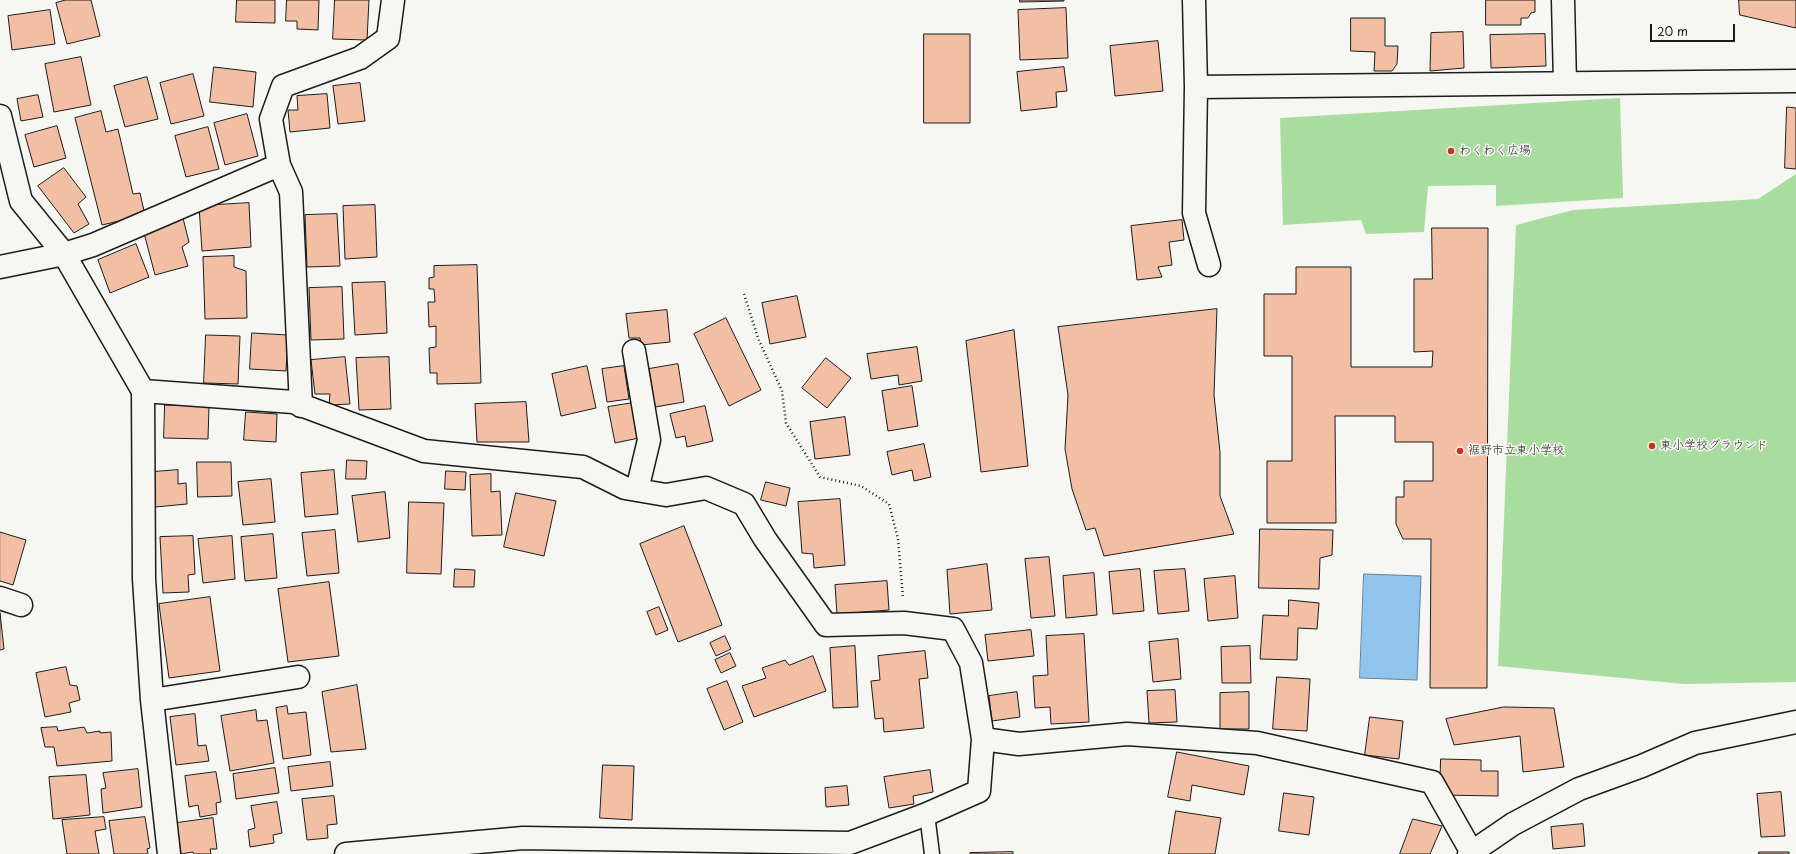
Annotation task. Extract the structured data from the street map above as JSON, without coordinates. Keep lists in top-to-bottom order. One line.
{"places":["わくわく広場","東小学校グラウンド","裾野市立東小学校"],"scale_bar":"20 m"}
